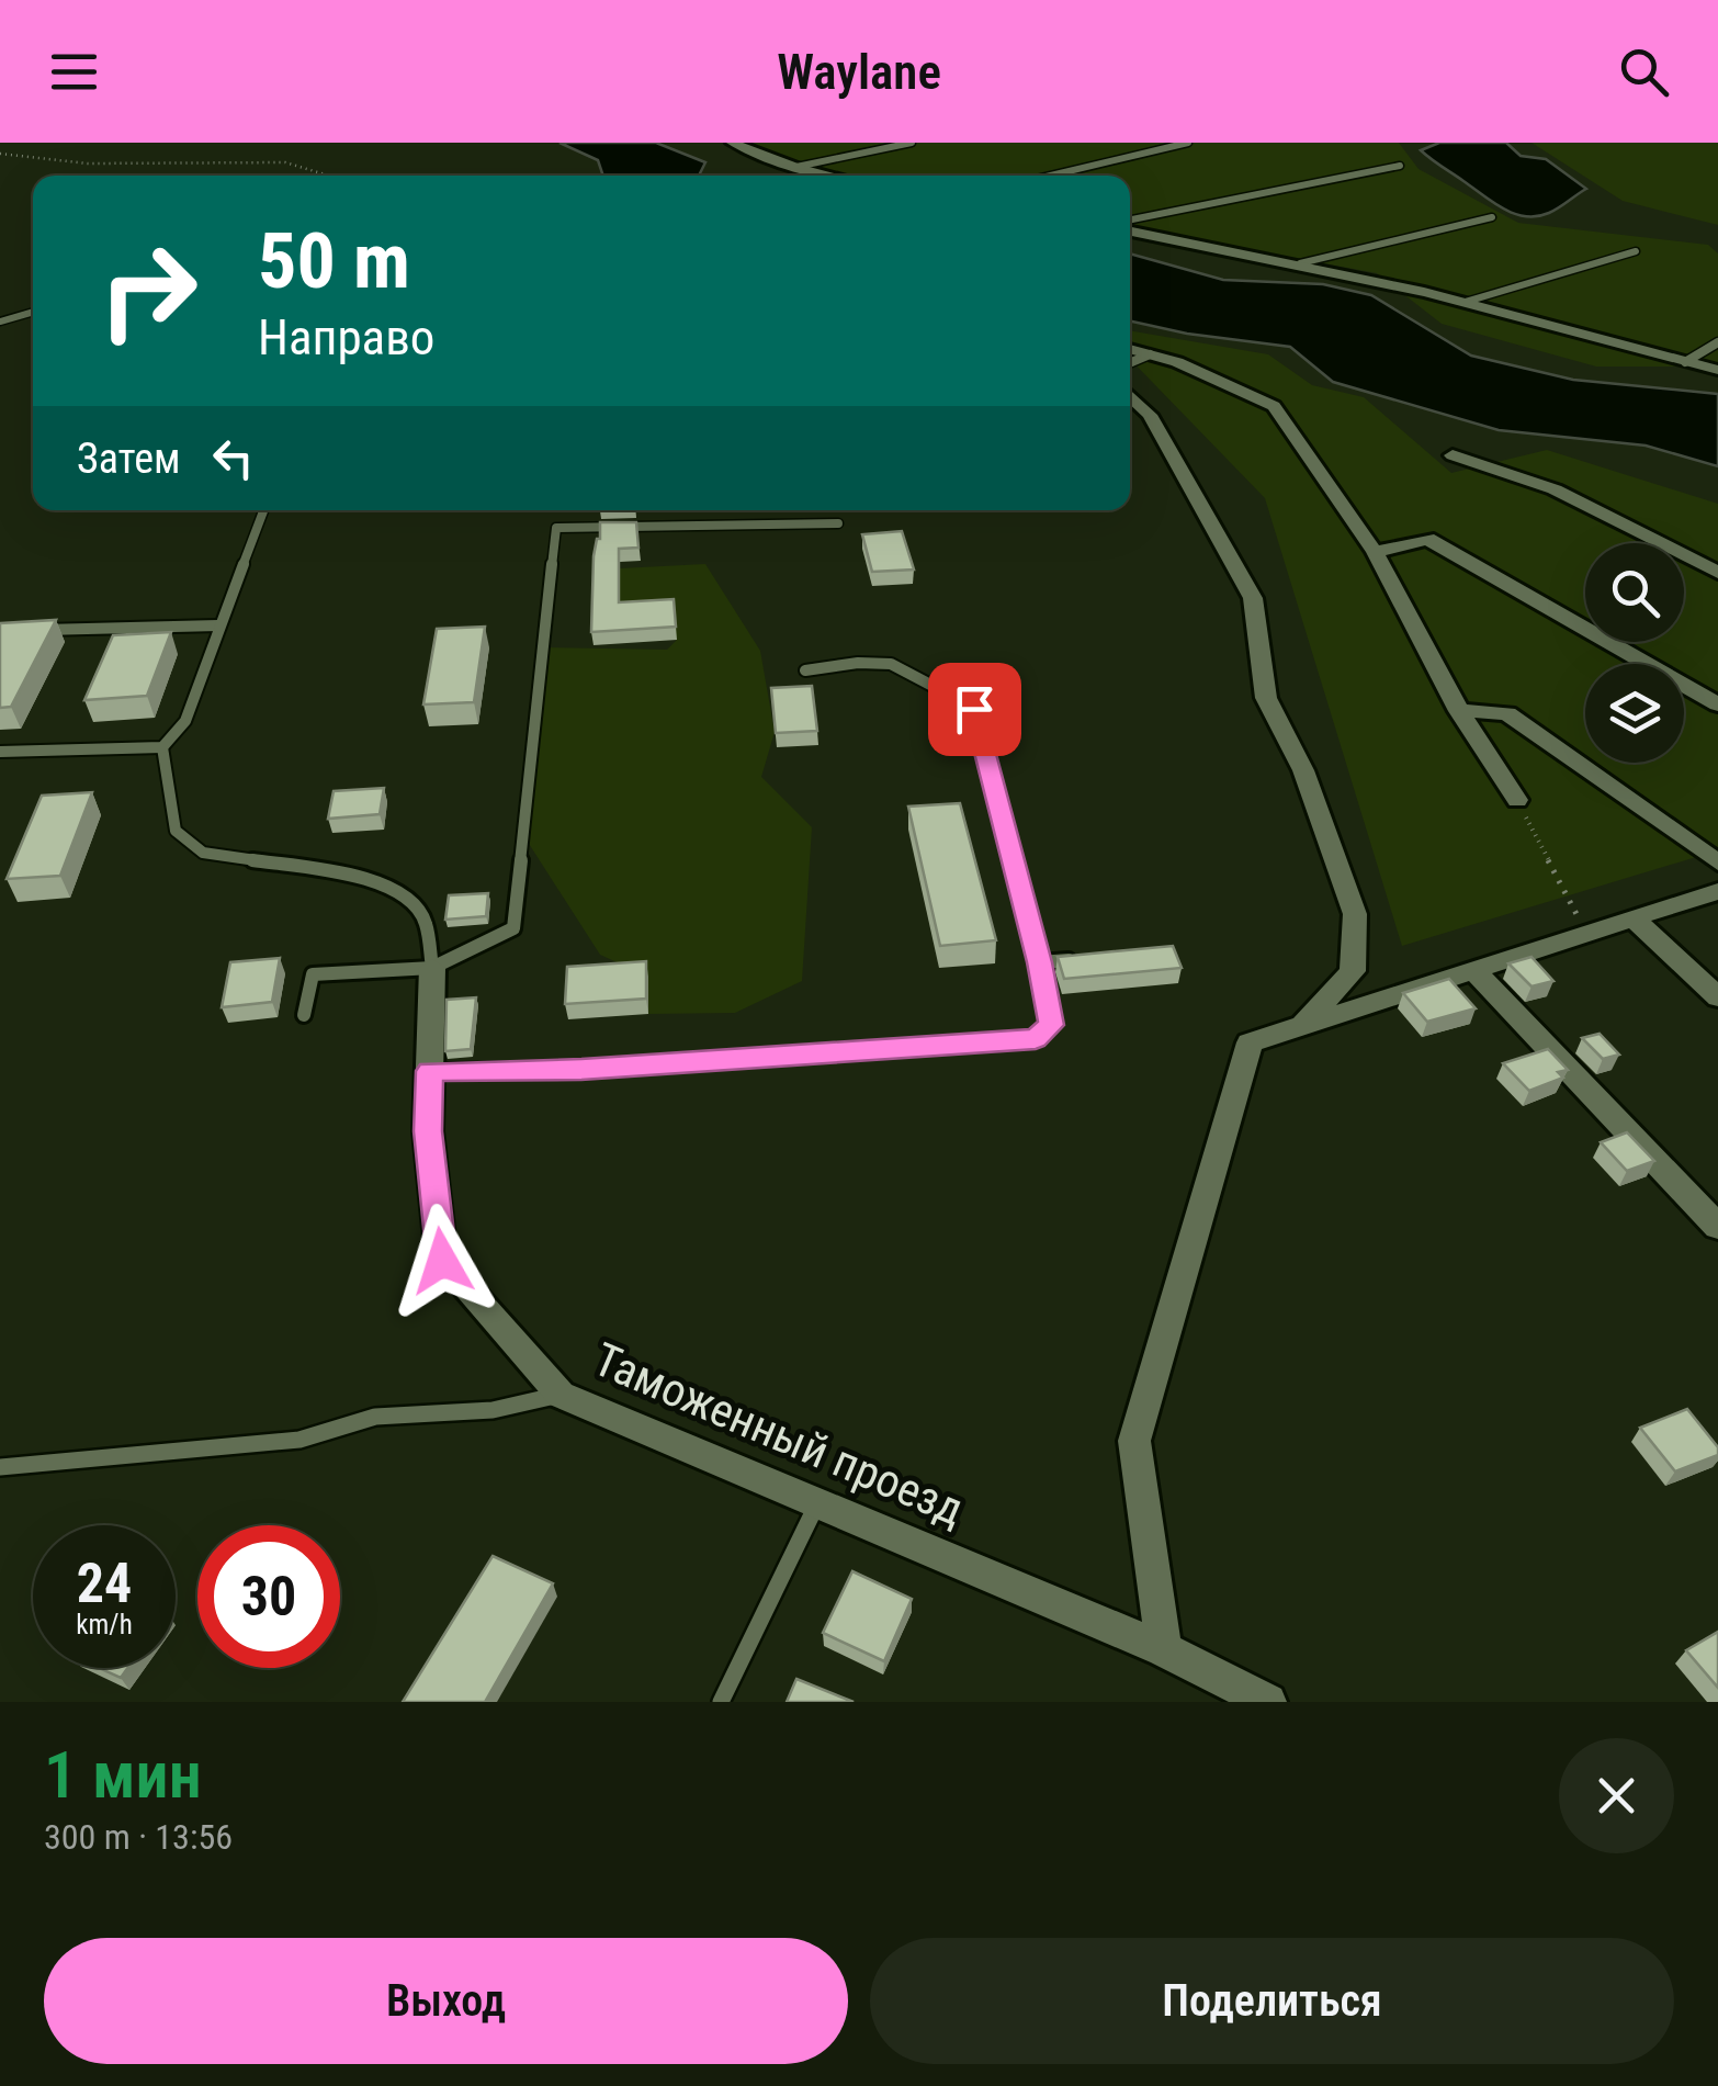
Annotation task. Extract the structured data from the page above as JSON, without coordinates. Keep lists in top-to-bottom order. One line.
{"streets":{"street":["Таможенный проезд"]},"page":{"header":"Waylane","turn":["50 m","Направо"],"then":"Затем","speed":"24 km/h","limit":"30","heading":["1 мин","300 m · 13:56"],"buttons":["Выход","Поделиться"]}}
